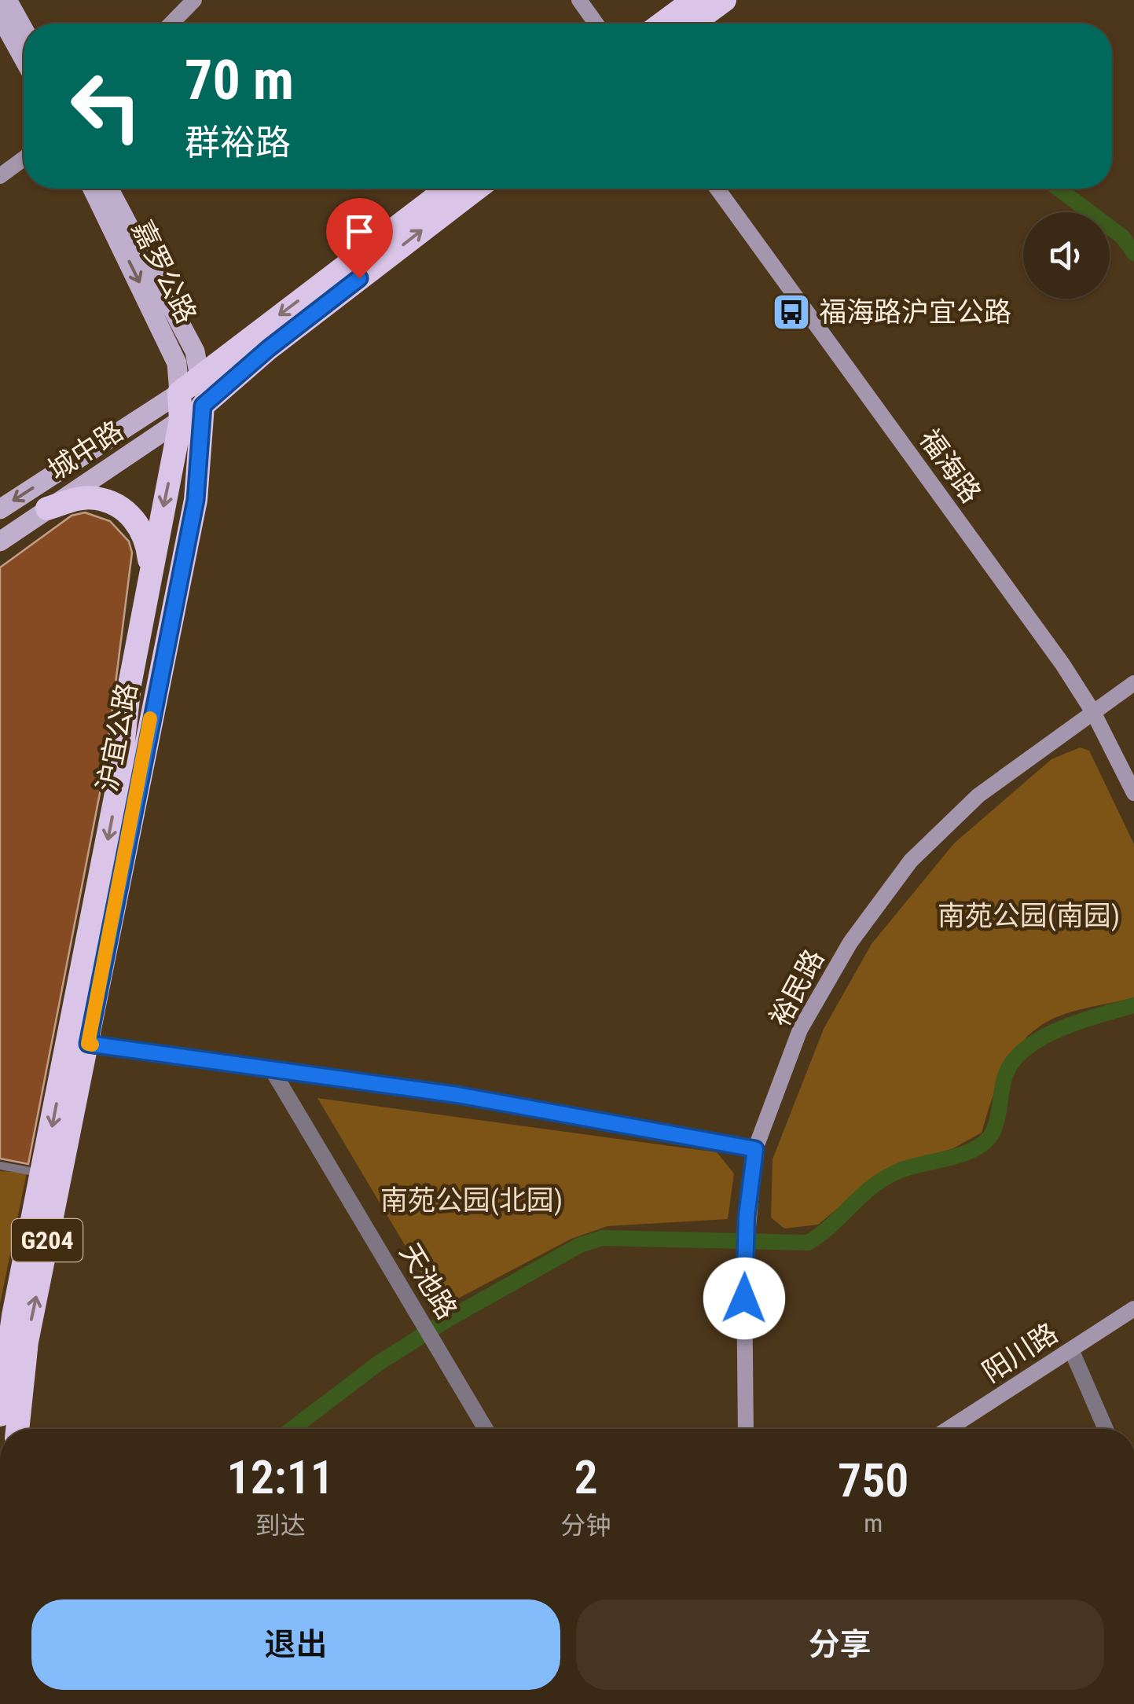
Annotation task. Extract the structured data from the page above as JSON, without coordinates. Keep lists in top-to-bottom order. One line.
{"streets":{"highway":["沪宜公路","G204"],"main road":["嘉罗公路","城中路"],"street":["福海路","裕民路","天池路","阳川路"]},"crossings":[["嘉罗公路","城中路"],["嘉罗公路","沪宜公路"],["城中路","沪宜公路"],["福海路","裕民路"]],"parks":["南苑公园(南园)","南苑公园(北园)"],"places":{"bus stop":["福海路沪宜公路"]},"page":{"turn":["70 m","群裕路"],"eta":["12:11","到达","2","分钟","750","m"],"buttons":["退出","分享"]}}
